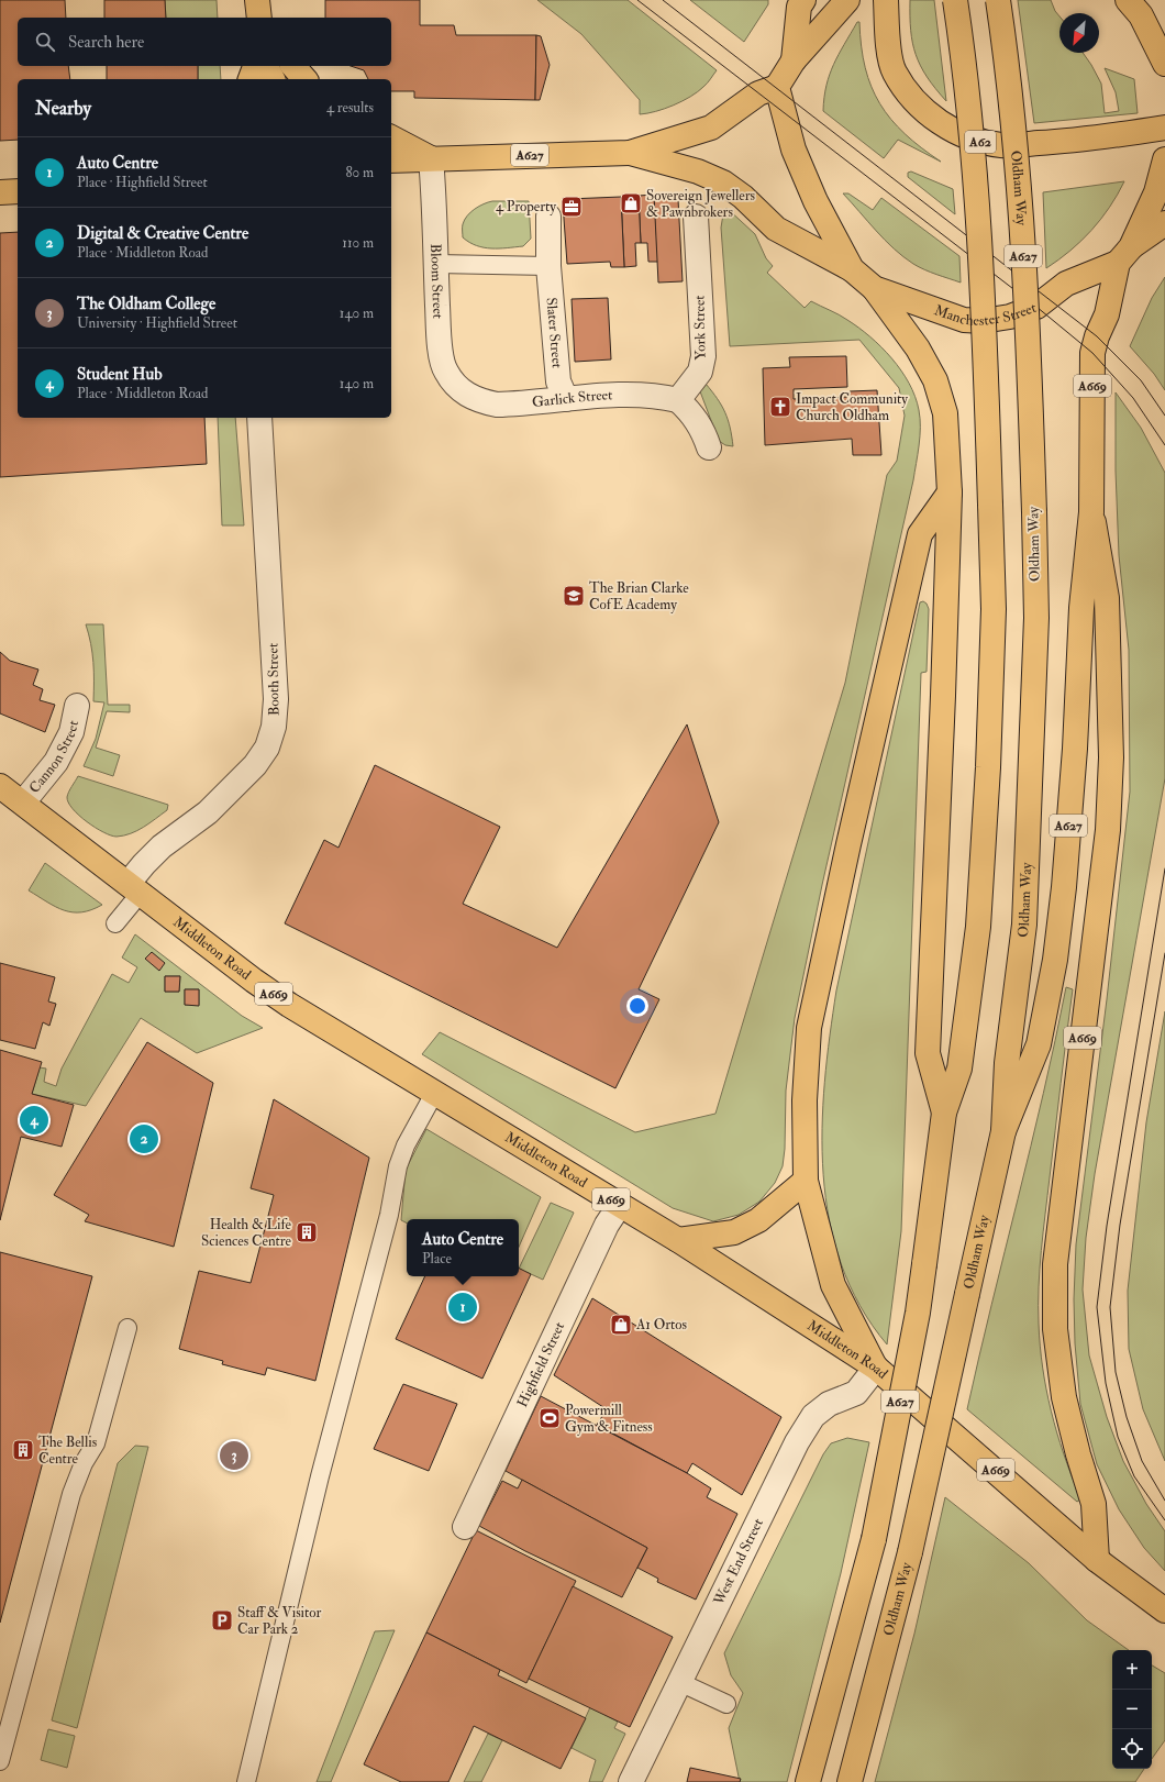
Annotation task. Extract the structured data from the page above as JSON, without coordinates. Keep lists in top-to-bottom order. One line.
{"streets":{"main road":["A62","A627","Oldham Way","Manchester Street","A669","Middleton Road"],"street":["Bloom Street","York Street","Slater Street","Garlick Street","Booth Street","Cannon Street","Highfield Street","West End Street"]},"crossings":[["A627","Oldham Way"],["A627","Bloom Street"],["A627","Manchester Street"],["A627","A669"],["Bloom Street","Manchester Street"],["Bloom Street","Garlick Street"],["Manchester Street","A669"],["York Street","Garlick Street"],["Slater Street","Garlick Street"],["A669","Middleton Road"],["A669","West End Street"],["Booth Street","Middleton Road"],["Cannon Street","Middleton Road"],["Middleton Road","Highfield Street"],["Middleton Road","West End Street"]],"places":{"shop":["Sovereign Jewellers & Pawnbrokers","A1 Ortos"],"office":["4 Property"],"church":["Impact Community Church Oldham"],"school or university":["The Brian Clarke CofE Academy"],"building":["Health & Life Sciences Centre","The Bellis Centre"],"sports":["Powermill Gym & Fitness"],"parking":["Staff & Visitor Car Park 2"]},"north":"bottom left","page":{"search":"Search here","heading":["Nearby","4 results"],"list":[{"mark":"1","name":"Auto Centre","note":"Place · Highfield Street","value":"80 m"},{"mark":"2","name":"Digital & Creative Centre","note":"Place · Middleton Road","value":"110 m"},{"mark":"3","name":"The Oldham College","note":"University · Highfield Street","value":"140 m"},{"mark":"4","name":"Student Hub","note":"Place · Middleton Road","value":"140 m"}],"pins":["4","2","1","3"],"popup":["Auto Centre","Place"],"map_buttons":["+","−"]}}
